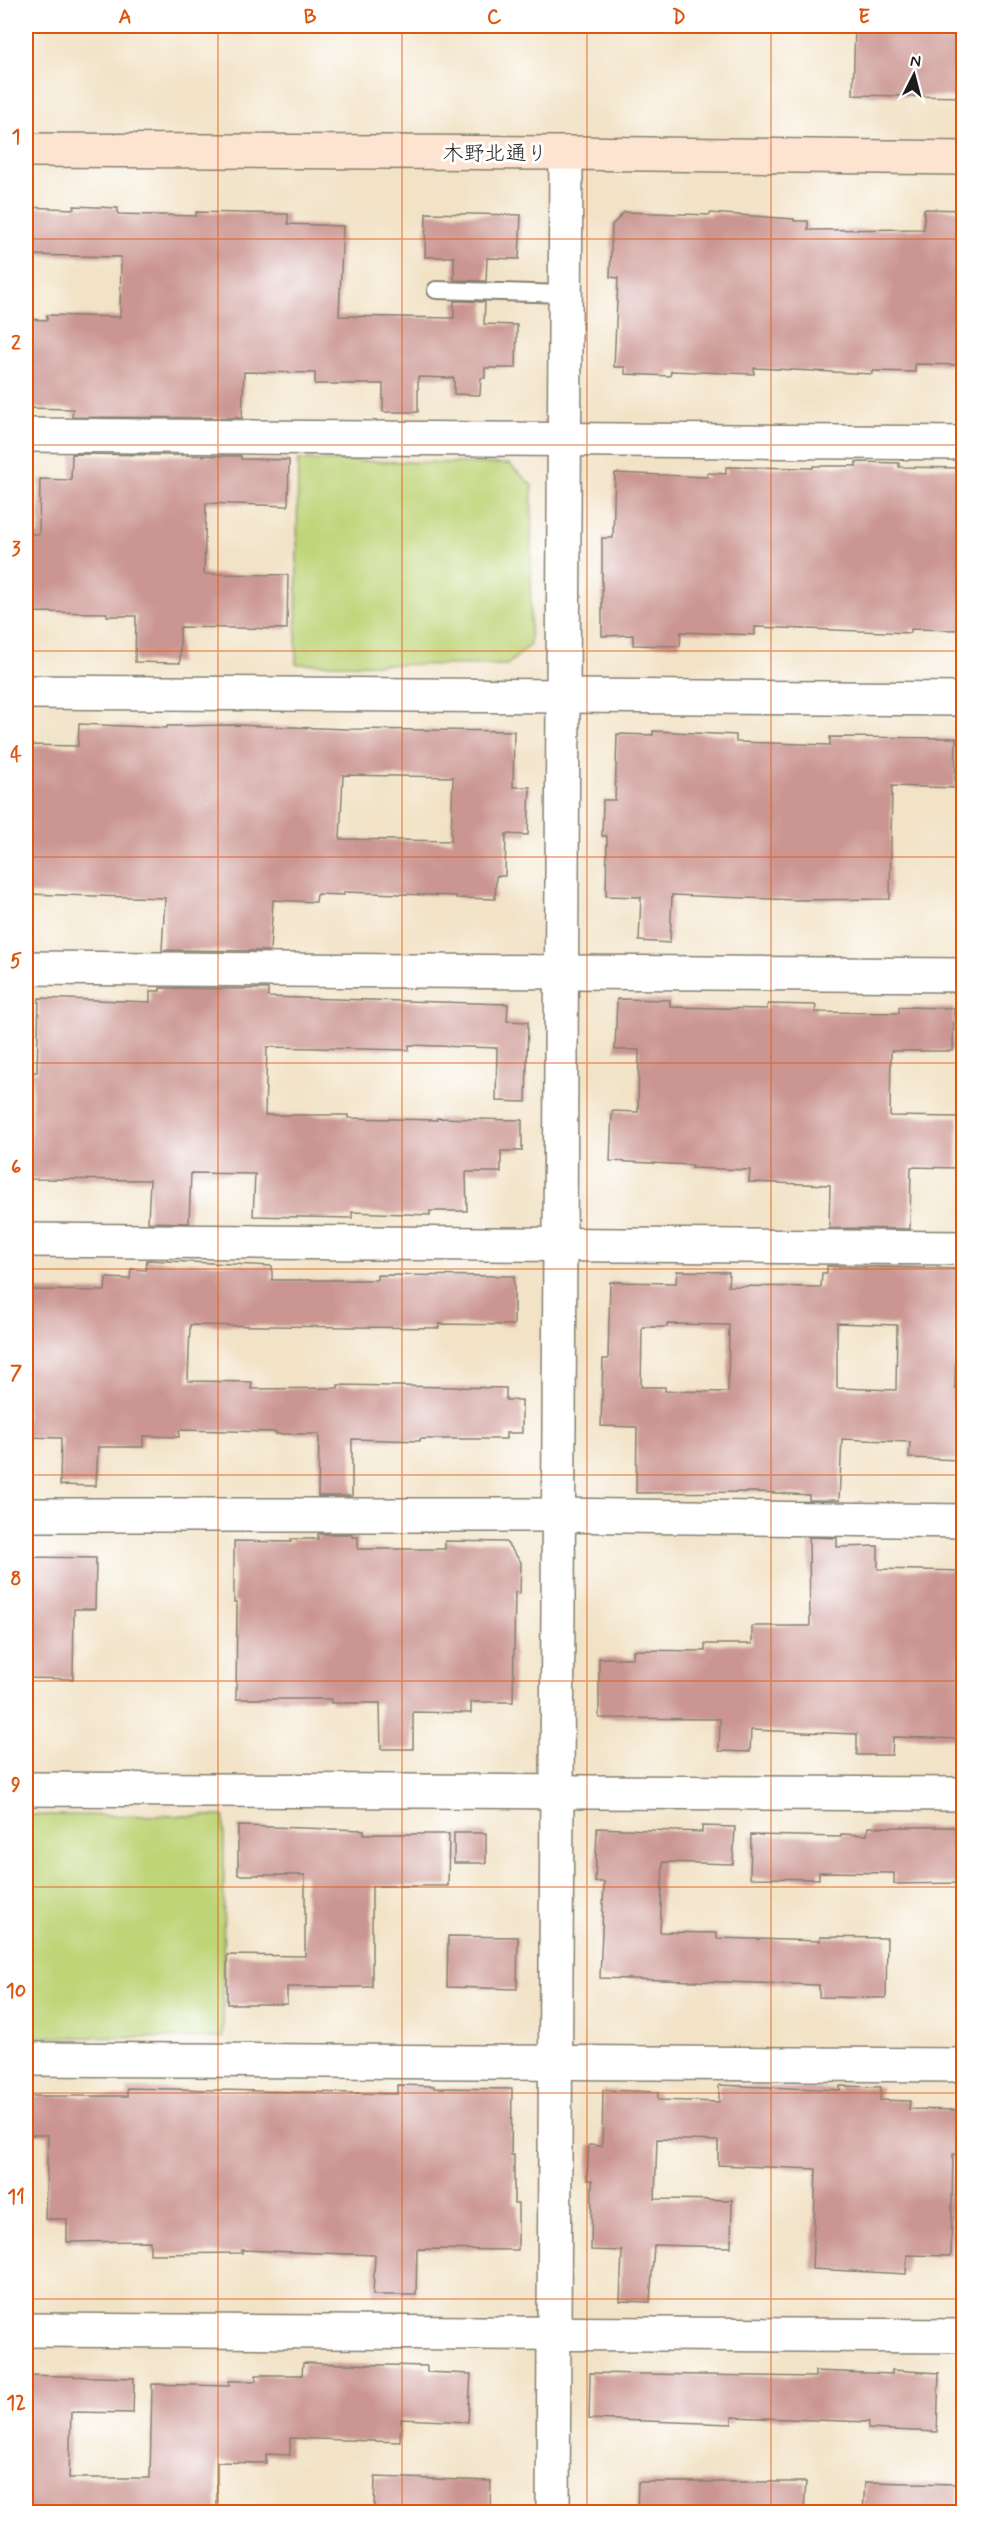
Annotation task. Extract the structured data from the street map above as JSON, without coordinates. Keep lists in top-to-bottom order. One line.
{"streets":{"street":["木野北通り"]},"north":"top","grid":{"columns":["A","B","C","D","E"],"rows":["1","2","3","4","5","6","7","8","9","10","11","12"]}}
